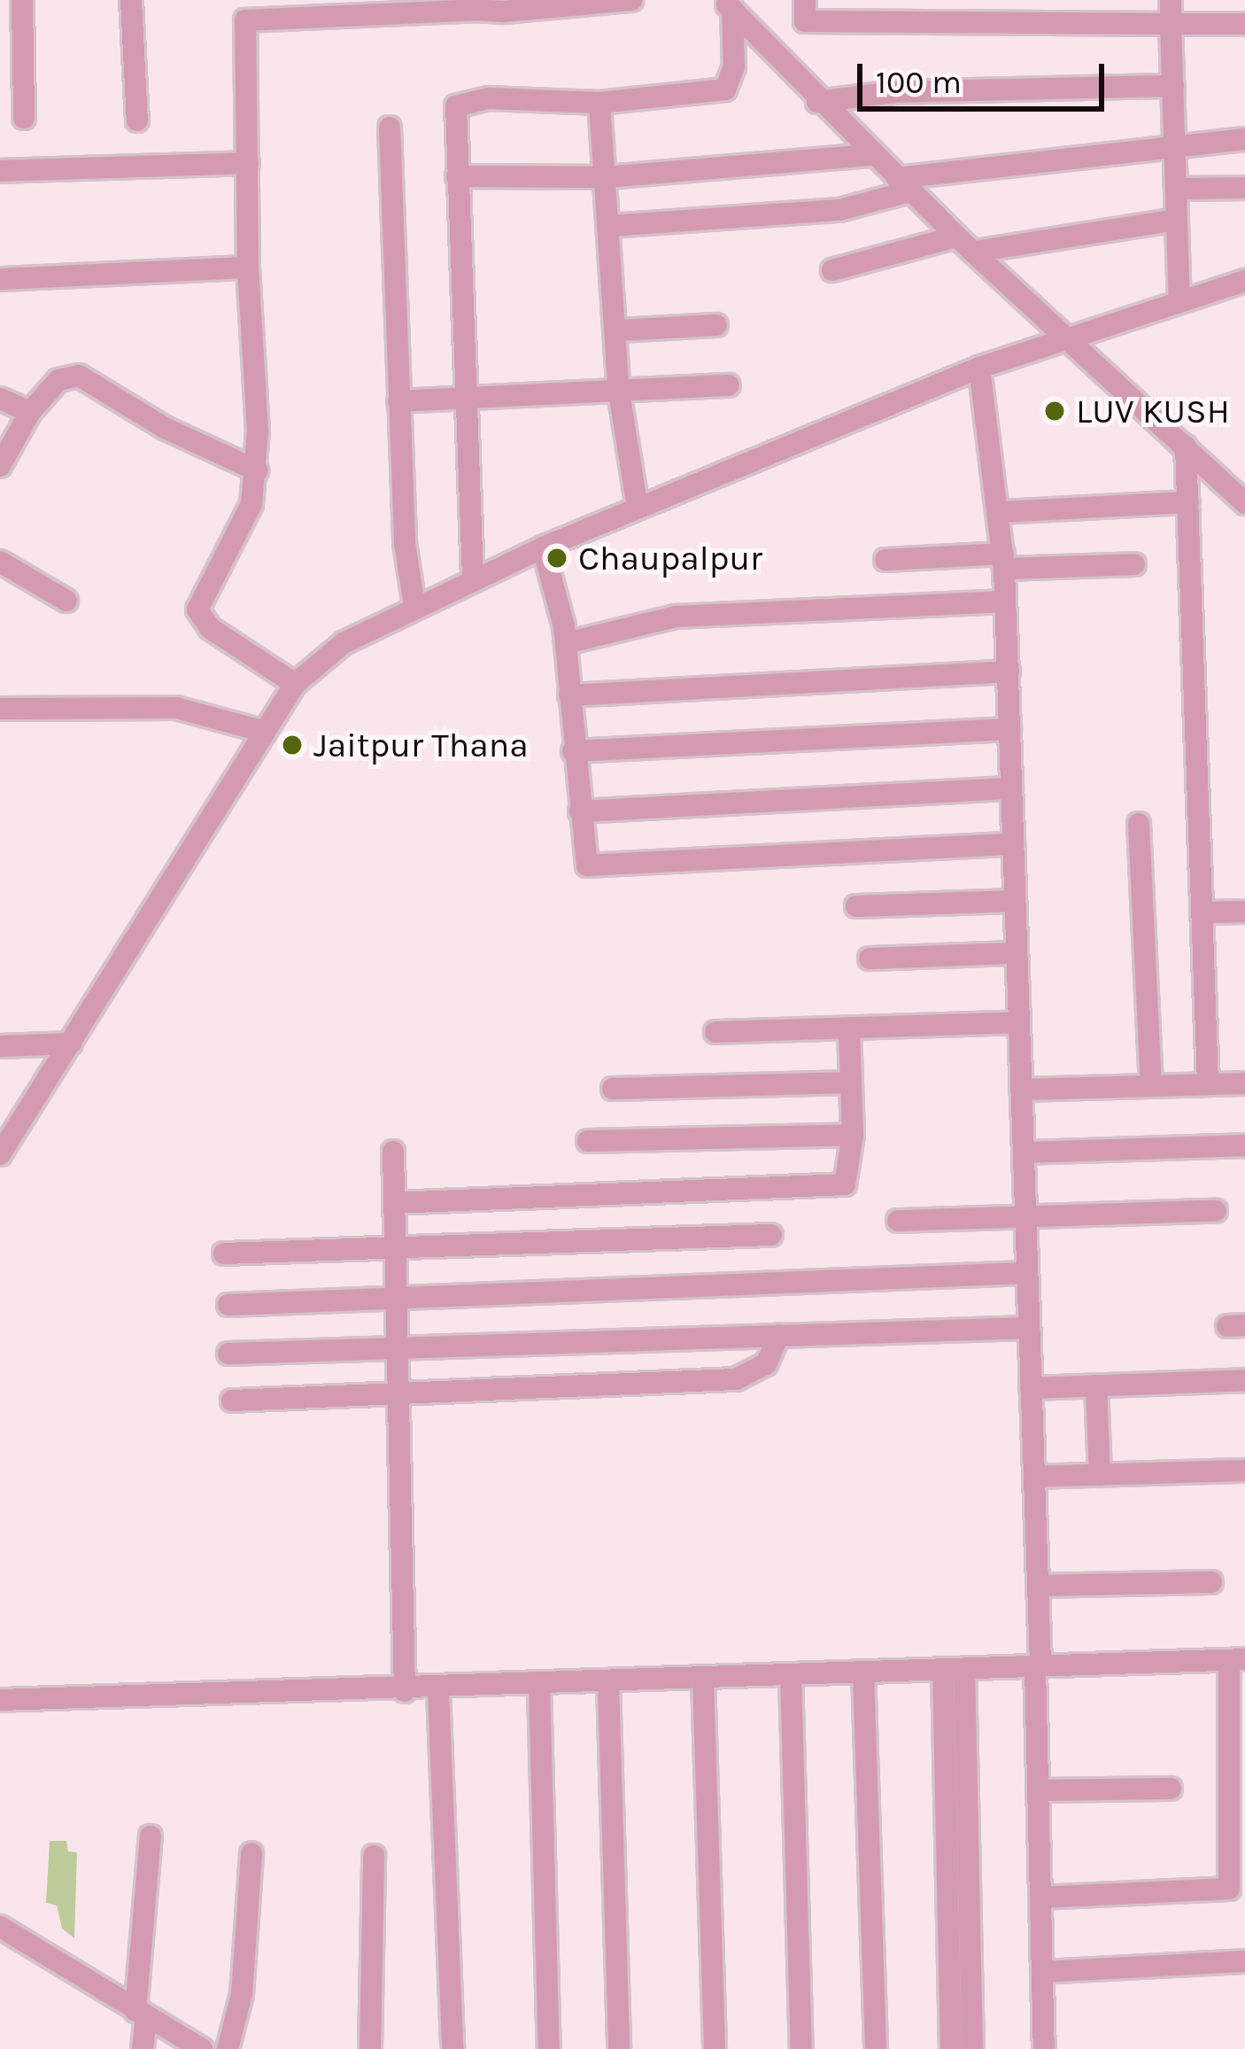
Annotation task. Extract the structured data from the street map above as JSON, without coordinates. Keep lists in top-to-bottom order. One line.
{"places":["LUV KUSH","Chaupalpur","Jaitpur Thana"],"scale_bar":"100 m"}
